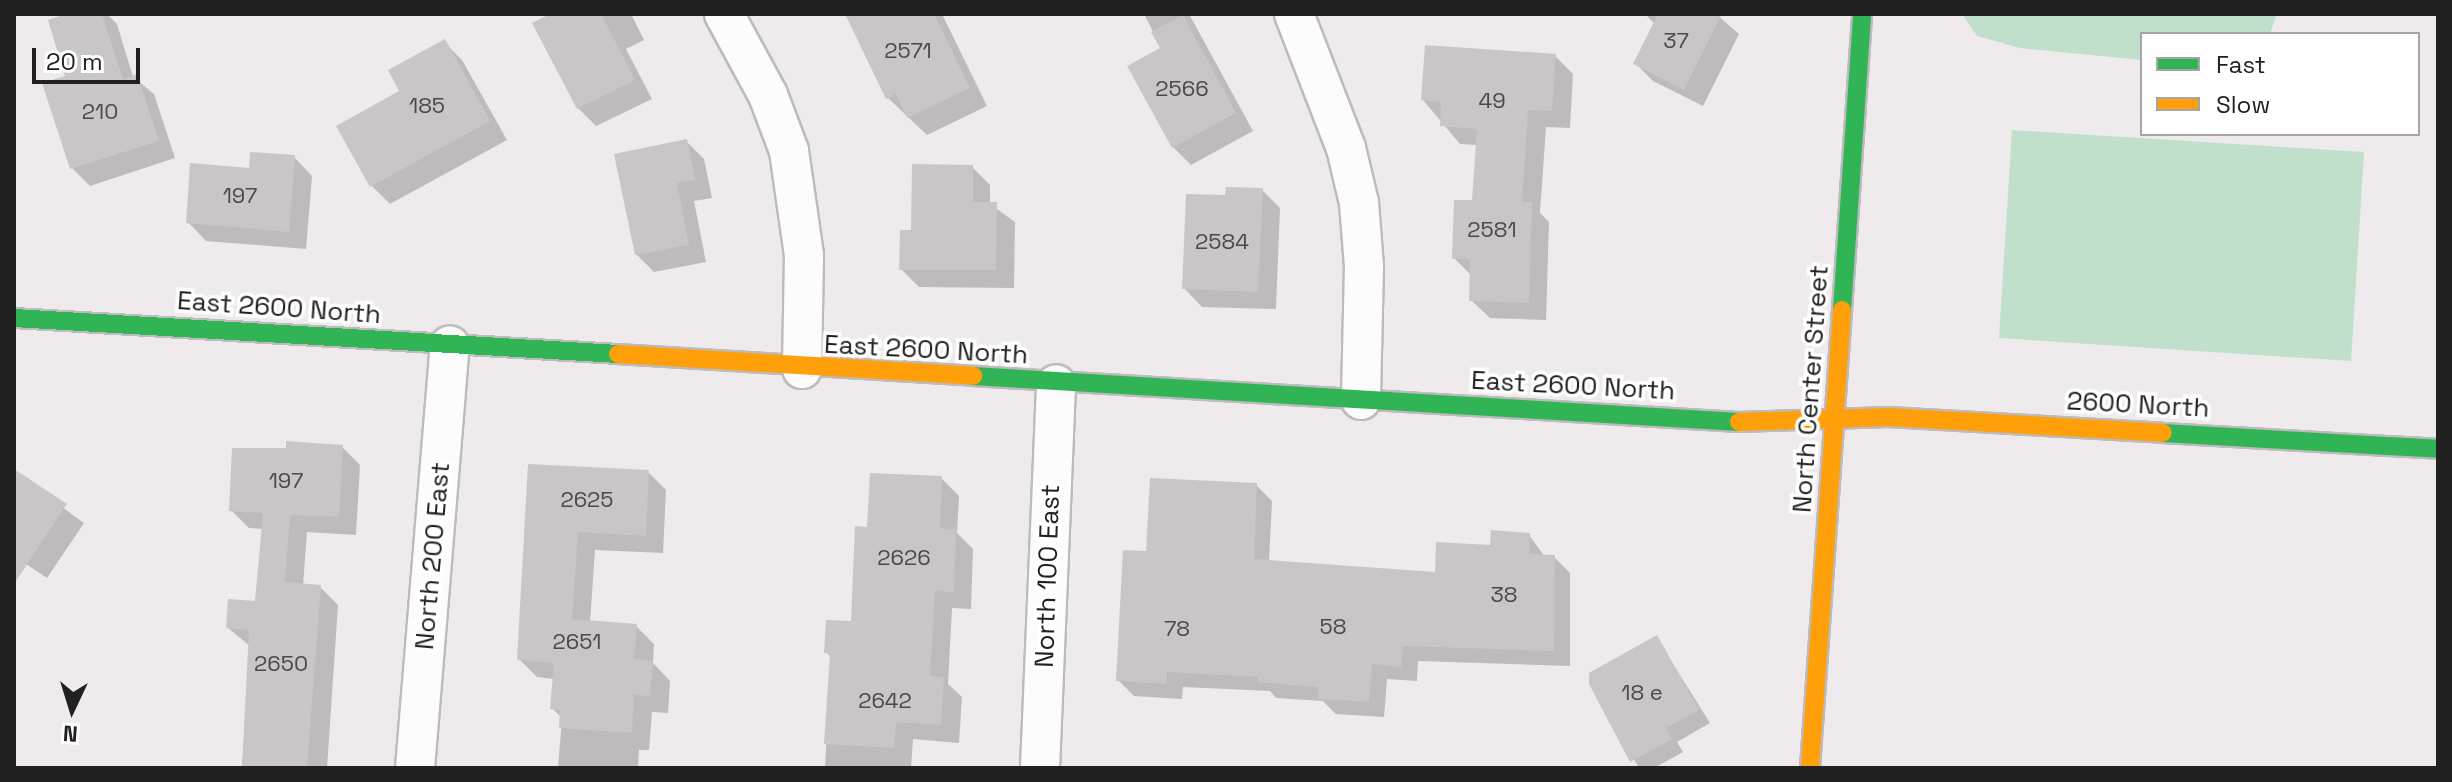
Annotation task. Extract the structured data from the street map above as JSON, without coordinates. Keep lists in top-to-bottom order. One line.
{"streets":{"street":["East 2600 North","North Center Street","2600 North","North 200 East","North 100 East"]},"crossings":[["East 2600 North","North Center Street"],["East 2600 North","2600 North"],["East 2600 North","North 200 East"],["East 2600 North","North 100 East"],["North Center Street","2600 North"]],"house_numbers":["37","2571","2566","49","185","210","197","2581","2584","197","2625","2626","38","58","78","2651","2650","18 e","2642"],"legend":["Fast","Slow"],"scale_bar":"20 m","north":"bottom"}
